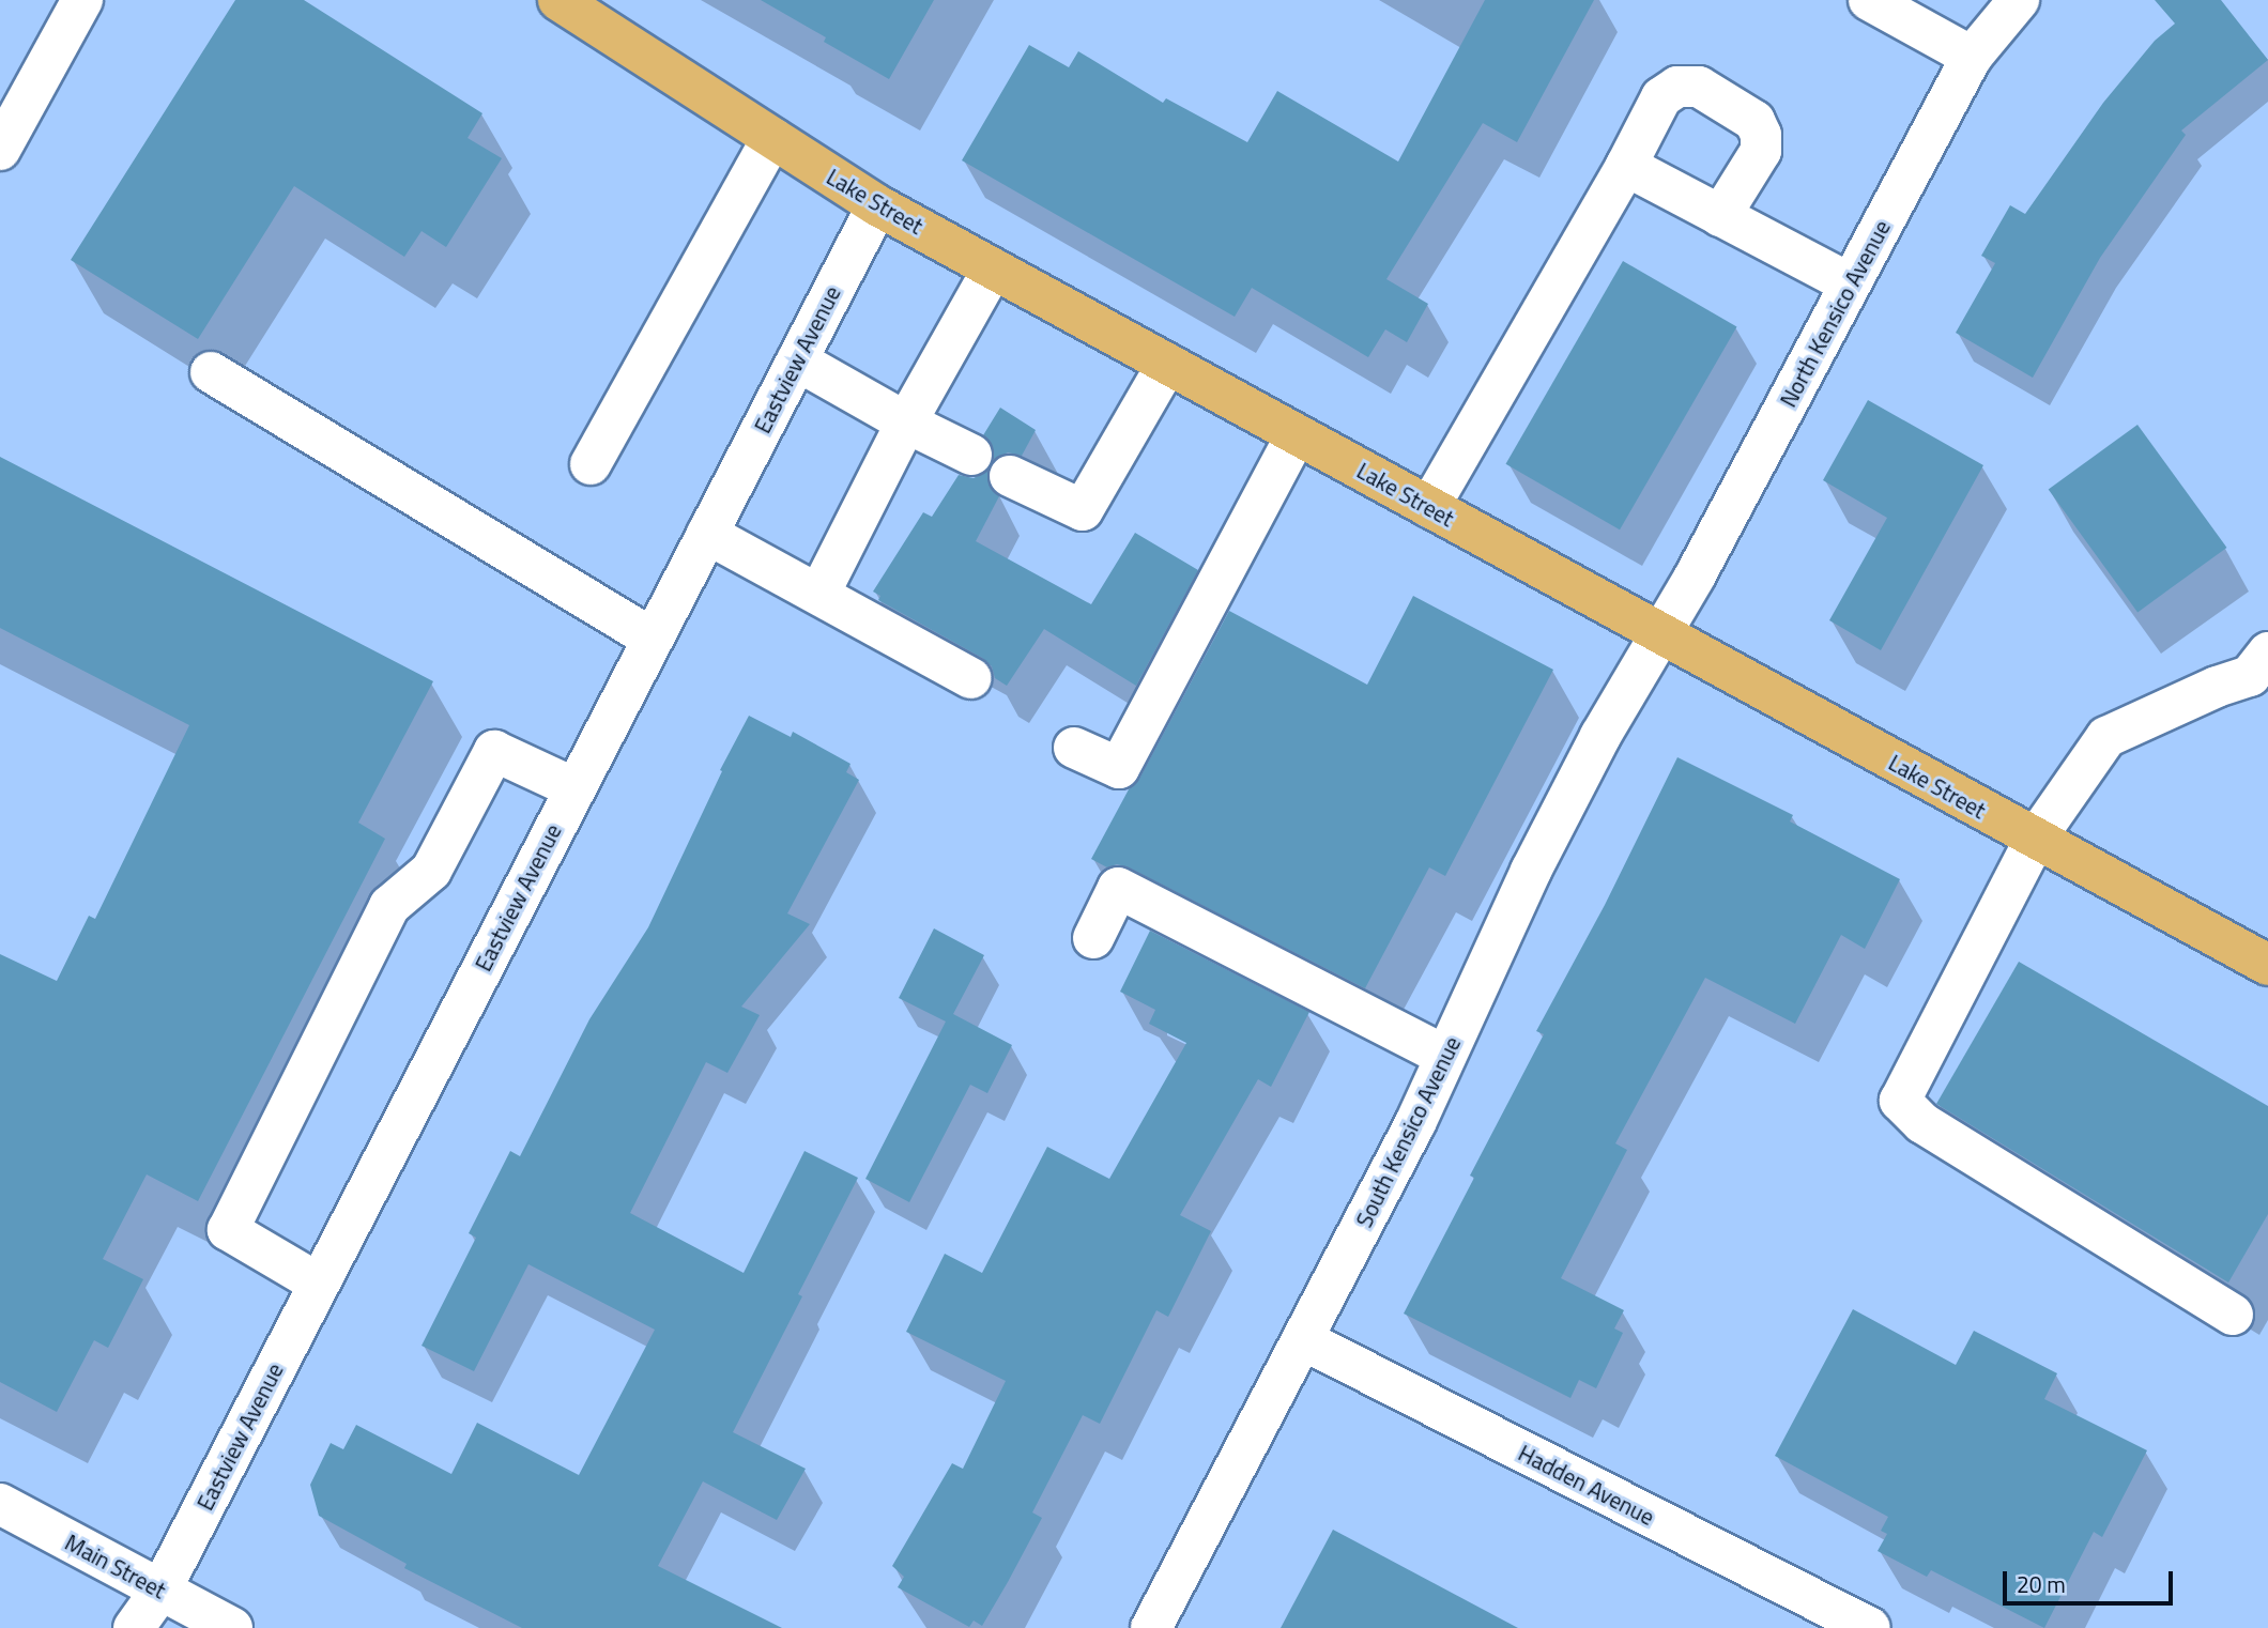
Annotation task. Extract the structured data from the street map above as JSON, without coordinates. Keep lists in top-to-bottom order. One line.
{"streets":{"main road":["Lake Street"],"street":["North Kensico Avenue","Eastview Avenue","South Kensico Avenue","Hadden Avenue","Main Street"]},"crossings":[["Lake Street","North Kensico Avenue"],["Lake Street","Eastview Avenue"],["Lake Street","South Kensico Avenue"],["North Kensico Avenue","South Kensico Avenue"],["Eastview Avenue","Main Street"],["South Kensico Avenue","Hadden Avenue"]],"scale_bar":"20 m"}
